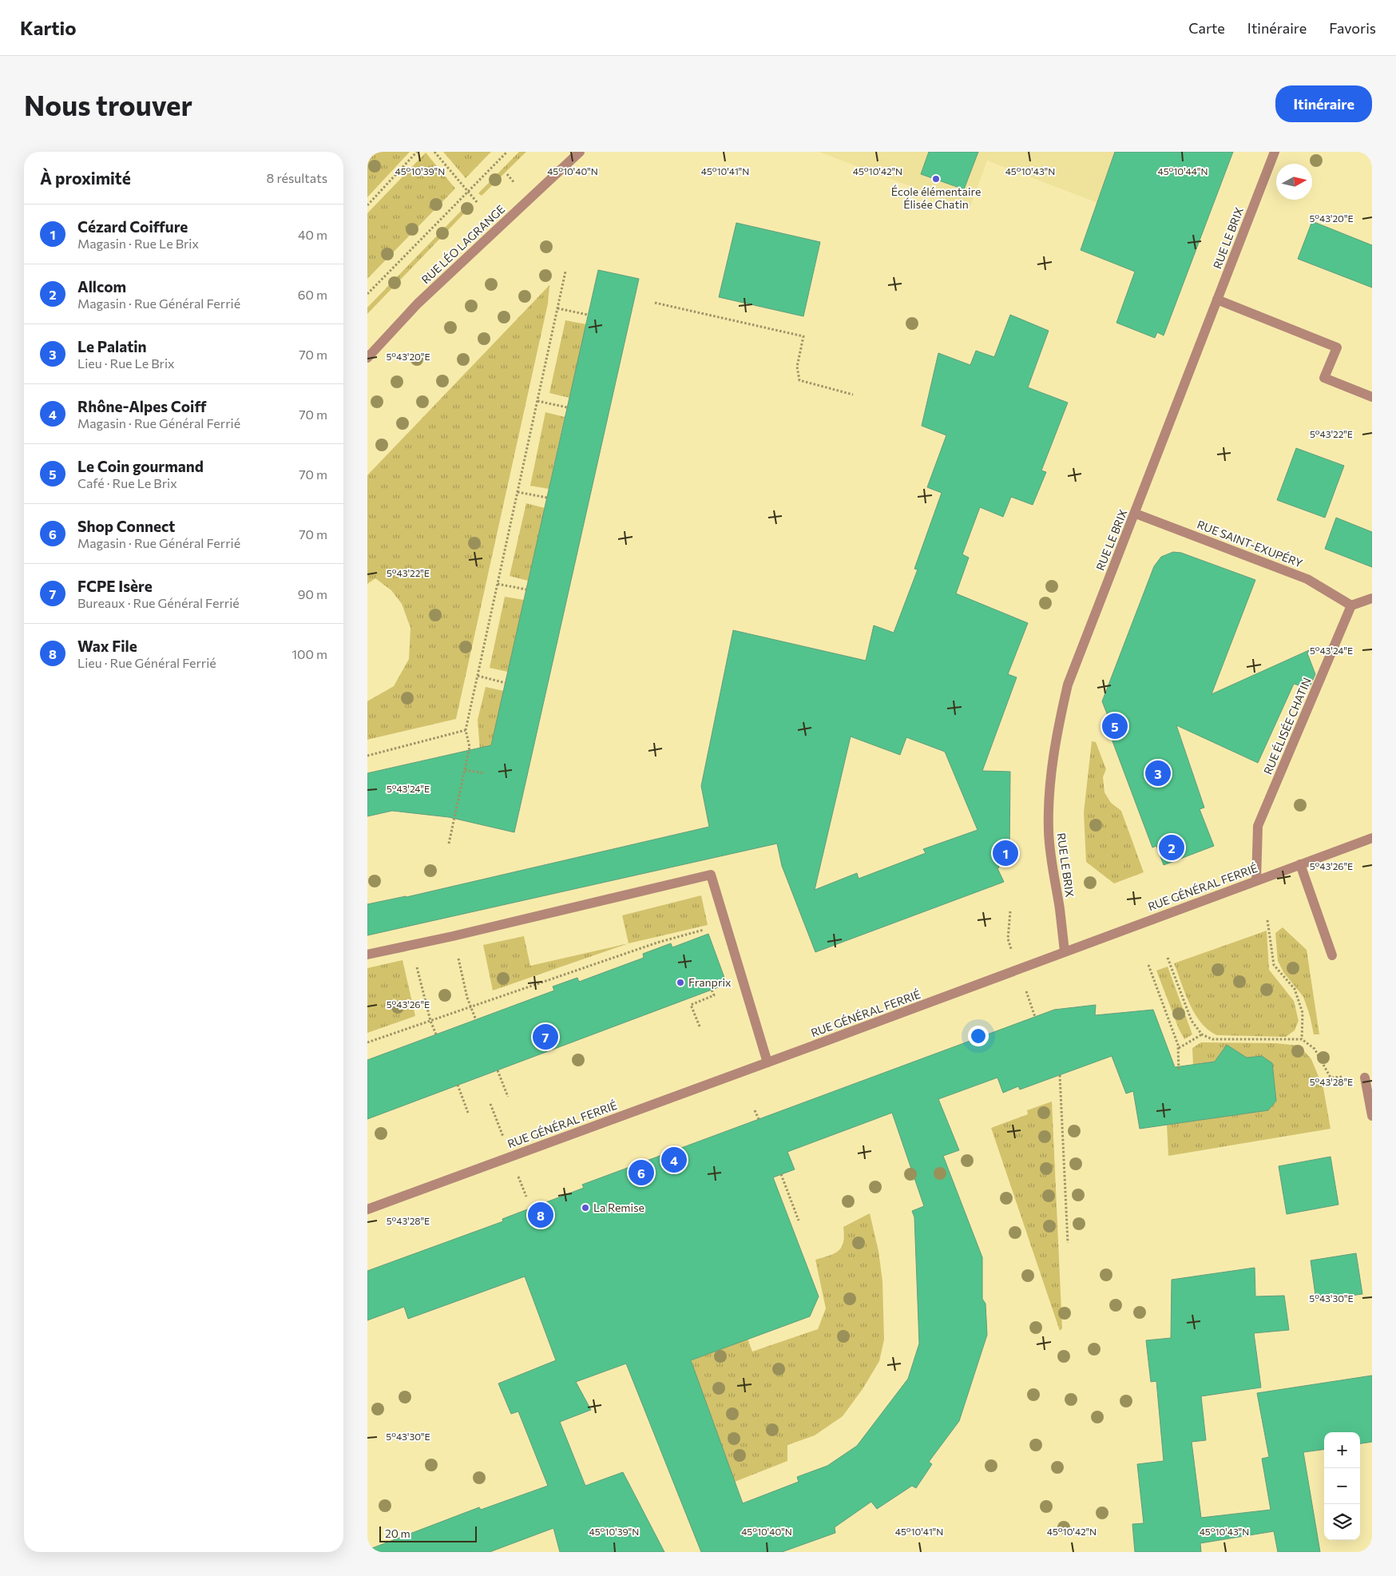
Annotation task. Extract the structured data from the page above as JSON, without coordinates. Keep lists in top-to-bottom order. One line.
{"streets":{"street":["RUE LE BRIX","RUE LÉO LAGRANGE","RUE SAINT-EXUPÉRY","RUE ÉLISÉE CHATIN","RUE GÉNÉRAL FERRIÉ"]},"crossings":[["RUE LE BRIX","RUE SAINT-EXUPÉRY"],["RUE LE BRIX","RUE GÉNÉRAL FERRIÉ"],["RUE SAINT-EXUPÉRY","RUE ÉLISÉE CHATIN"],["RUE ÉLISÉE CHATIN","RUE GÉNÉRAL FERRIÉ"]],"places":["École élémentaire Élisée Chatin","Franprix","La Remise"],"scale_bar":"20 m","north":"right","page":{"header":"Kartio","nav":["Carte","Itinéraire","Favoris"],"buttons":"Itinéraire","title":"Nous trouver","heading":["À proximité","8 résultats"],"list":[{"mark":"1","name":"Cézard Coiffure","note":"Magasin · Rue Le Brix","value":"40 m"},{"mark":"2","name":"Allcom","note":"Magasin · Rue Général Ferrié","value":"60 m"},{"mark":"3","name":"Le Palatin","note":"Lieu · Rue Le Brix","value":"70 m"},{"mark":"4","name":"Rhône-Alpes Coiff","note":"Magasin · Rue Général Ferrié","value":"70 m"},{"mark":"5","name":"Le Coin gourmand","note":"Café · Rue Le Brix","value":"70 m"},{"mark":"6","name":"Shop Connect","note":"Magasin · Rue Général Ferrié","value":"70 m"},{"mark":"7","name":"FCPE Isère","note":"Bureaux · Rue Général Ferrié","value":"90 m"},{"mark":"8","name":"Wax File","note":"Lieu · Rue Général Ferrié","value":"100 m"}],"pins":["5","3","2","1","7","4","6","8"],"map_buttons":["+","−"],"scale":"20 m"},"coordinates":["45°10'39\"N","45°10'40\"N","45°10'41\"N","45°10'42\"N","45°10'43\"N","45°10'44\"N","5°43'20\"E","5°43'22\"E","5°43'24\"E","5°43'26\"E","5°43'28\"E","5°43'30\"E"]}
